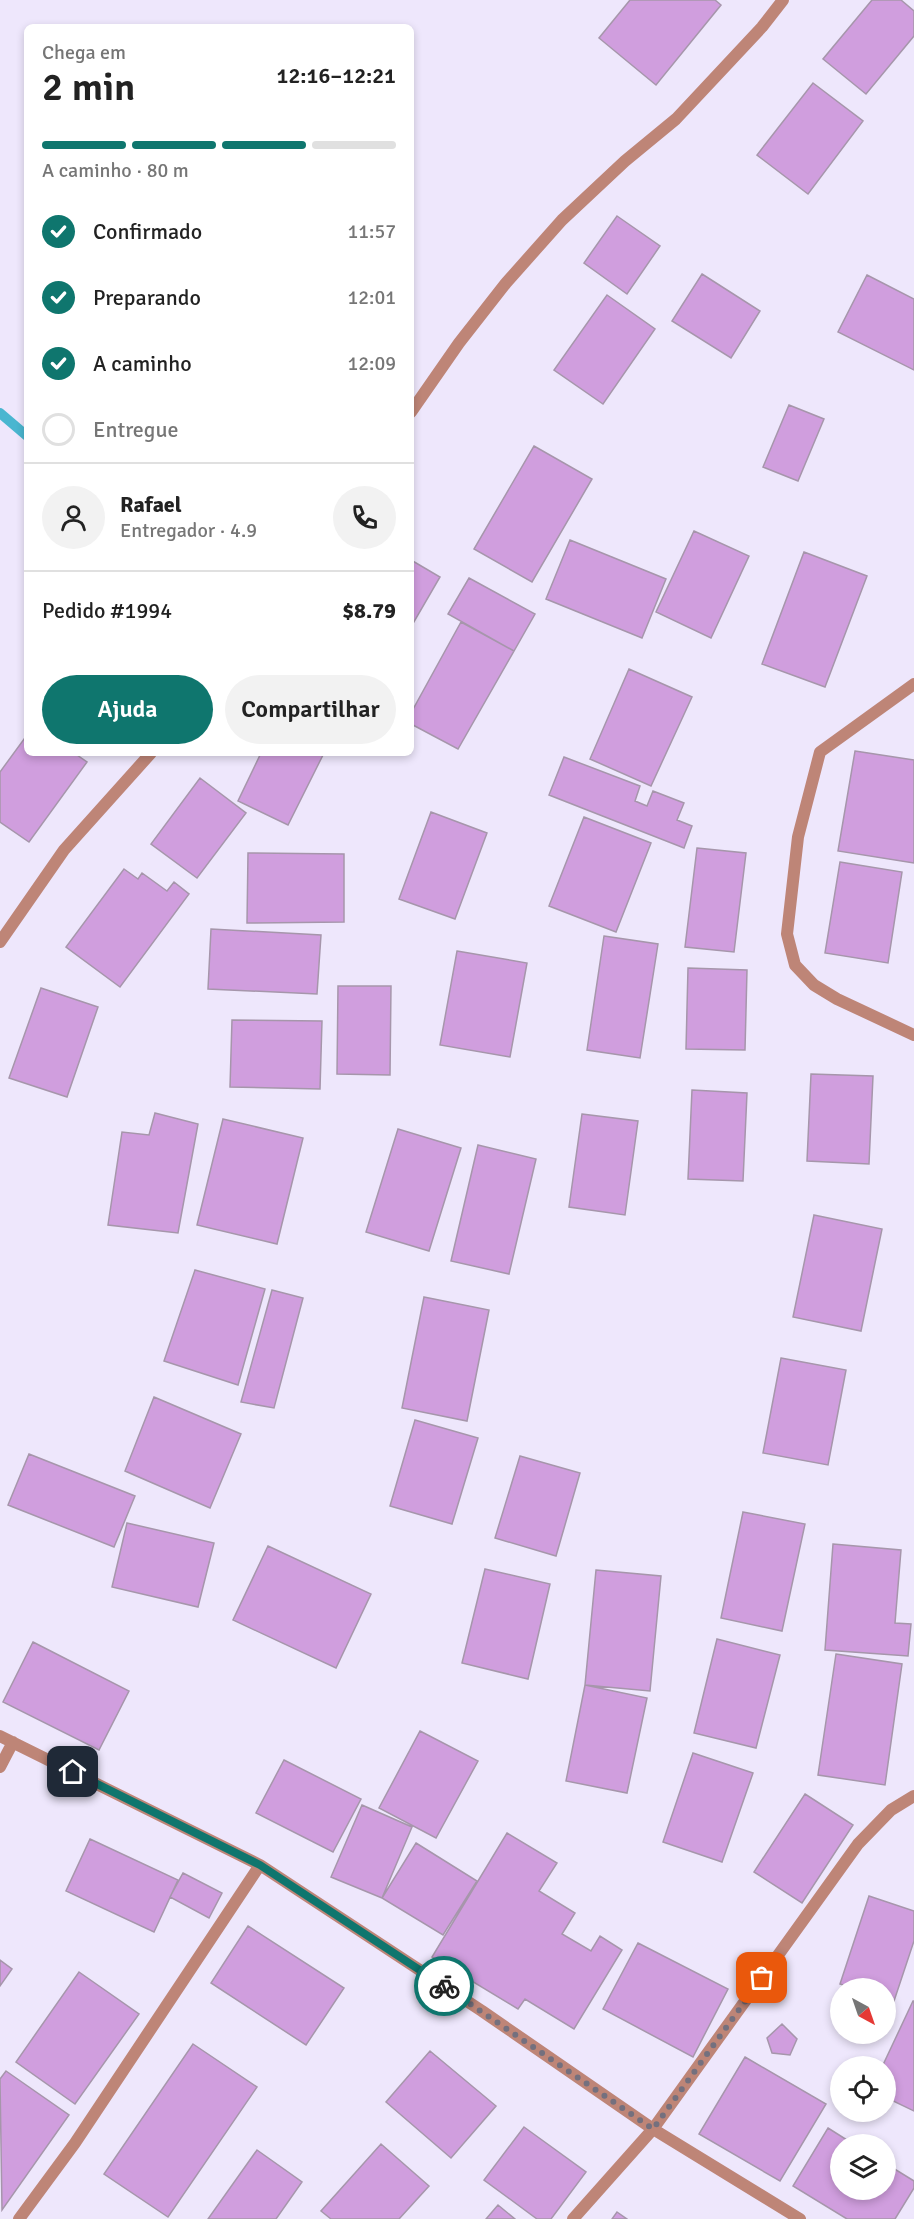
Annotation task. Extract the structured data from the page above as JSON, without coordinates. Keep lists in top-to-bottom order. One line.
{"north":"bottom right","page":{"heading":["2 min","Chega em","12:16–12:21"],"panel":["Rafael","Entregador · 4.9","Pedido #1994","$8.79"],"bar":"A caminho · 80 m","list":[["Confirmado","11:57"],["Preparando","12:01"],["A caminho","12:09"],"Entregue"],"buttons":["Ajuda","Compartilhar"]}}
